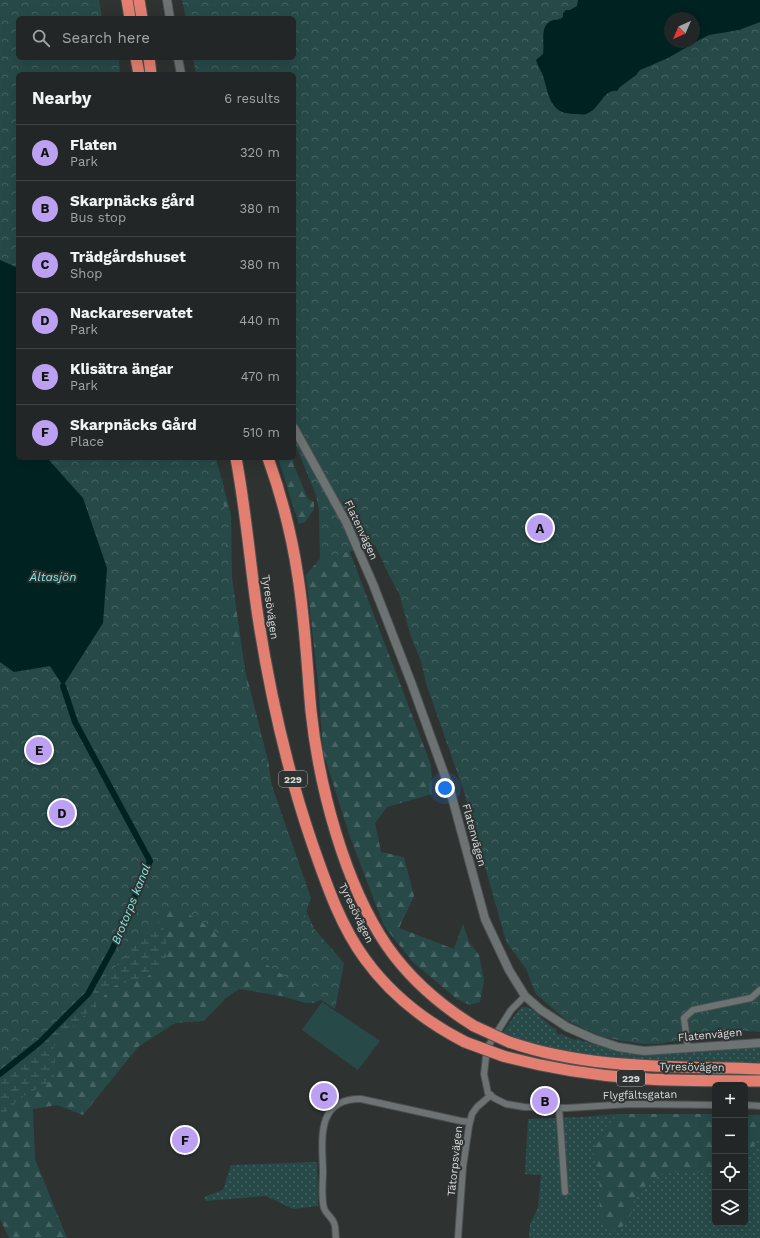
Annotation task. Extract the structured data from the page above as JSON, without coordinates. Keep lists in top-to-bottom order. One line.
{"streets":{"highway":["Tyresövägen","229"],"street":["Flatenvägen","Flygfältsgatan","Tätorpsvägen"]},"crossings":[["Flygfältsgatan","Tätorpsvägen"]],"water":["Ältasjön","Brotorps kanal"],"north":"bottom left","page":{"search":"Search here","heading":["Nearby","6 results"],"list":[{"mark":"A","name":"Flaten","note":"Park","value":"320 m"},{"mark":"B","name":"Skarpnäcks gård","note":"Bus stop","value":"380 m"},{"mark":"C","name":"Trädgårdshuset","note":"Shop","value":"380 m"},{"mark":"D","name":"Nackareservatet","note":"Park","value":"440 m"},{"mark":"E","name":"Klisätra ängar","note":"Park","value":"470 m"},{"mark":"F","name":"Skarpnäcks Gård","note":"Place","value":"510 m"}],"pins":["A","E","D","C","B","F"],"map_buttons":["+","−"]}}
